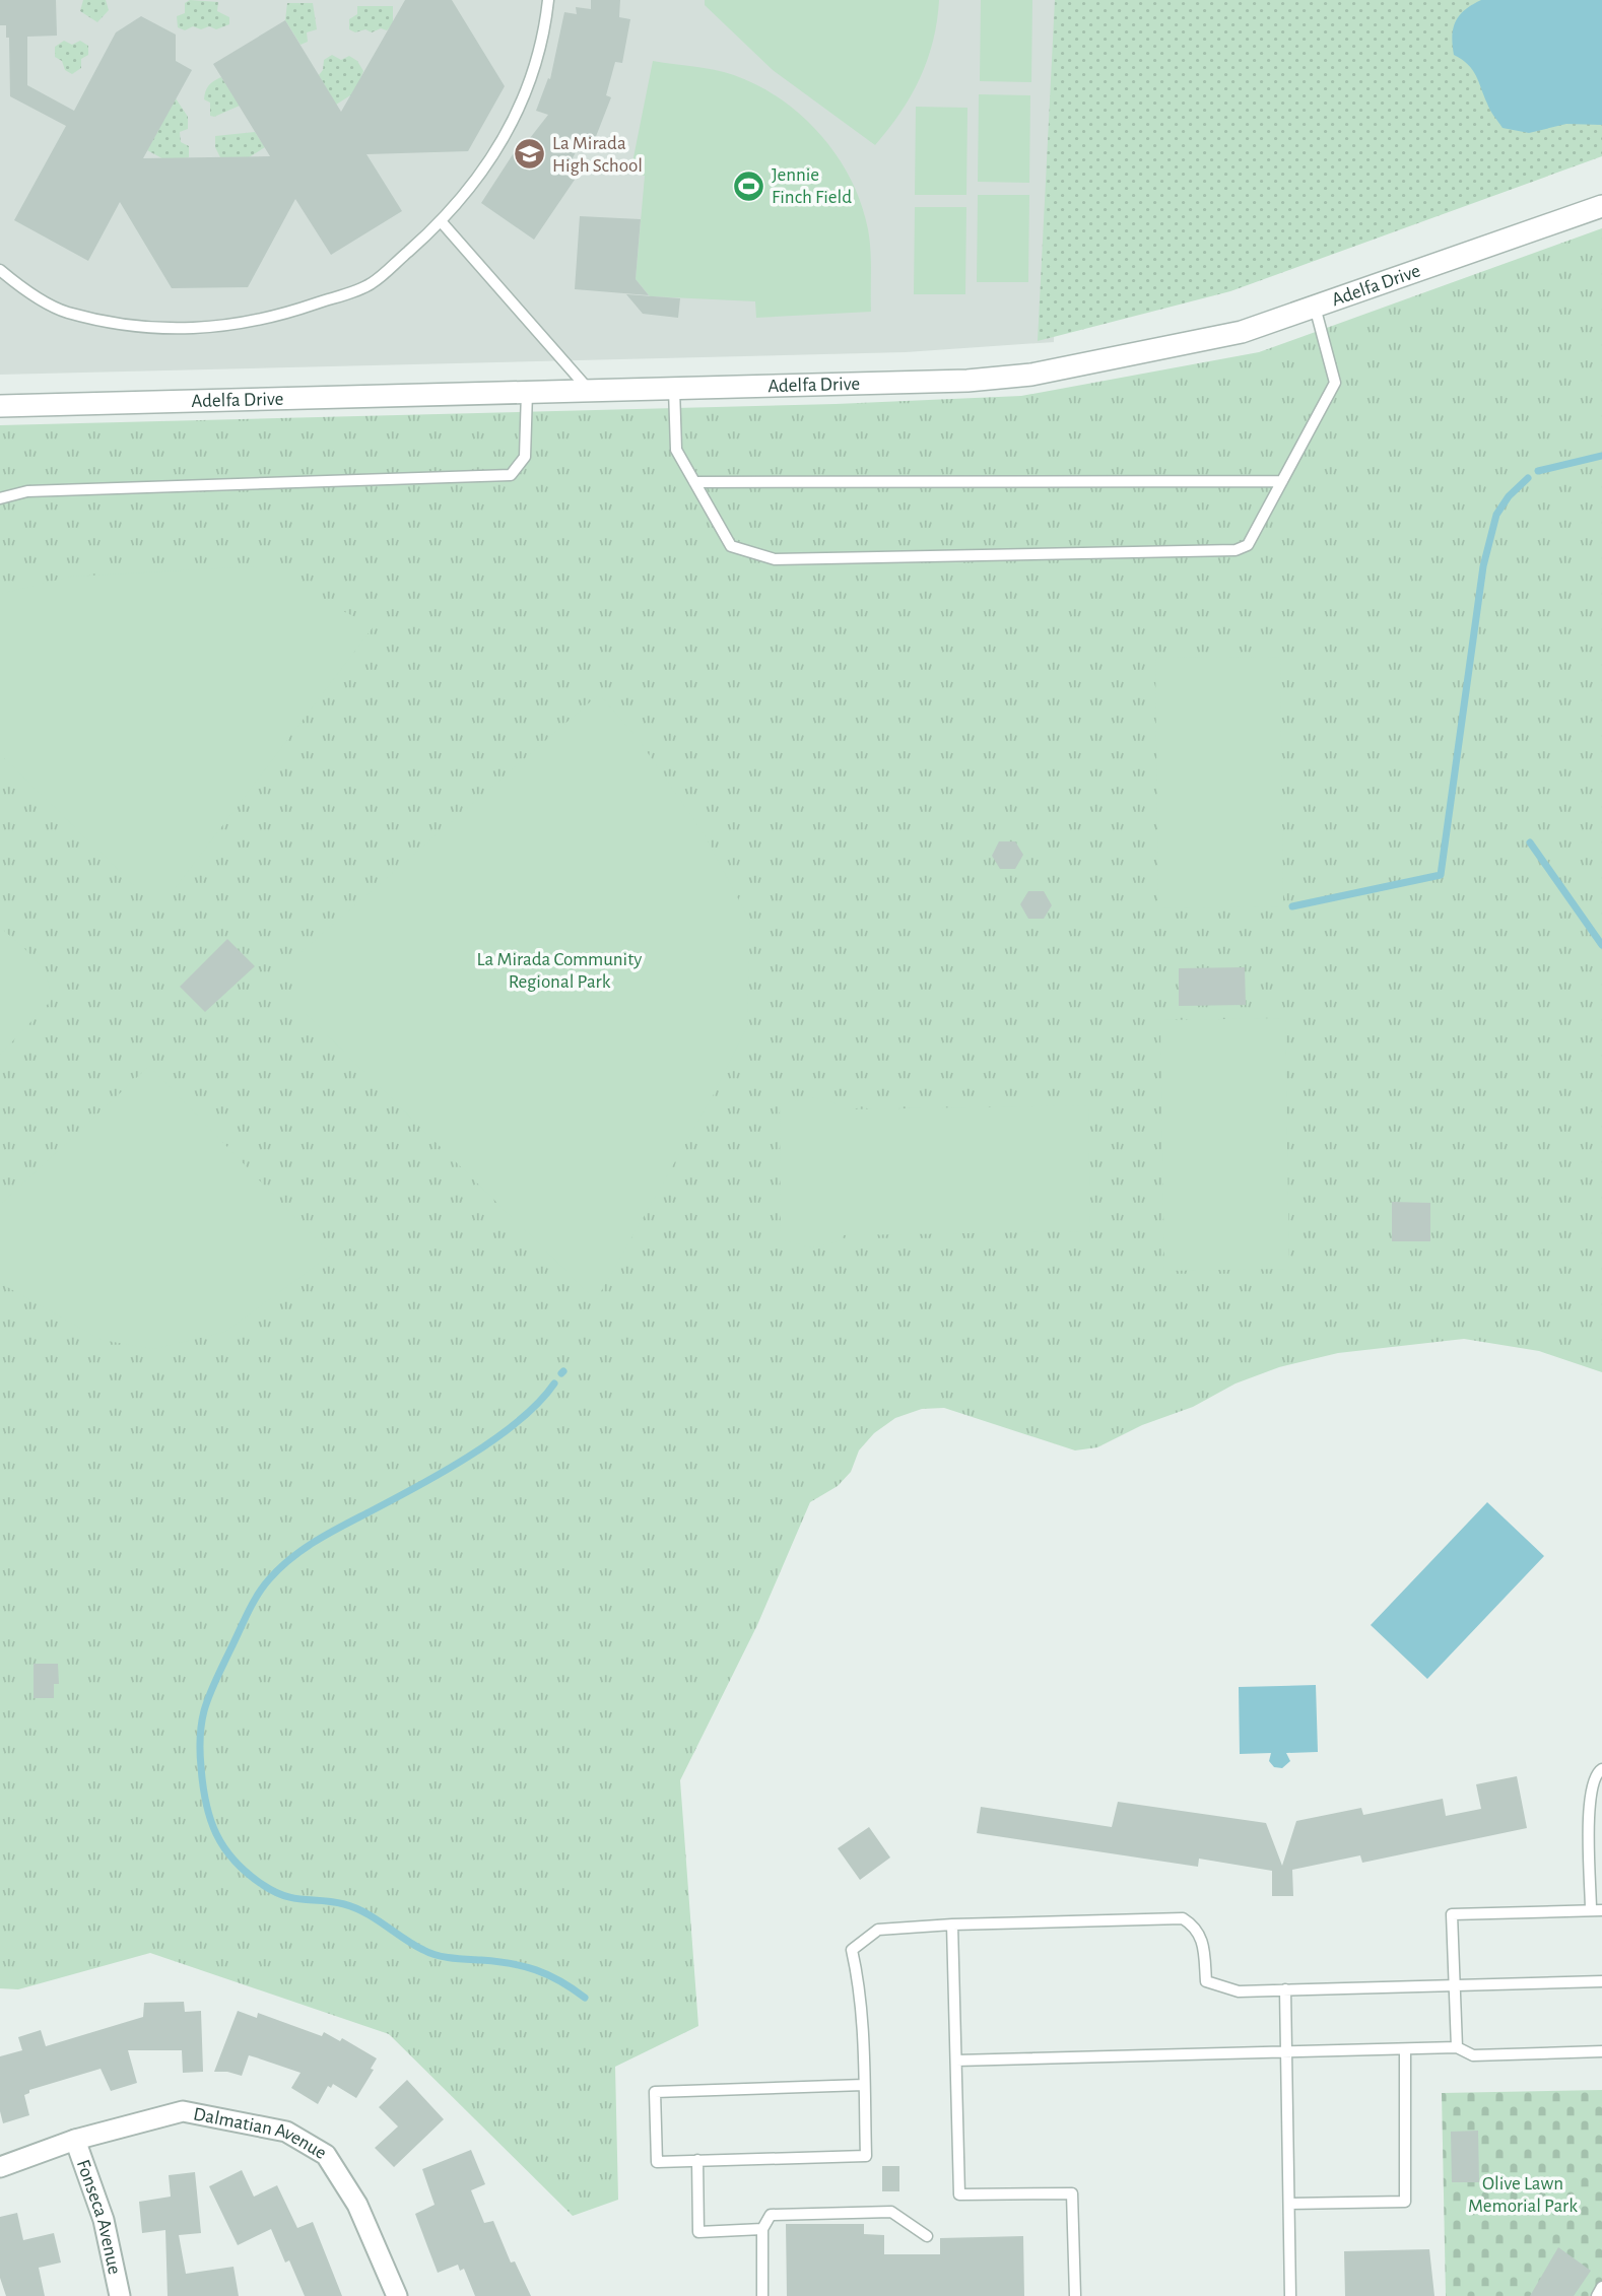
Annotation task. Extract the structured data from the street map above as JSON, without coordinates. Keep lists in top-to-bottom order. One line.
{"streets":{"street":["Adelfa Drive","Dalmatian Avenue","Fonseca Avenue"]},"crossings":[["Dalmatian Avenue","Fonseca Avenue"]],"parks":["La Mirada Community Regional Park","Olive Lawn Memorial Park"],"places":{"school or university":["La Mirada High School"],"sports":["Jennie Finch Field"]}}
